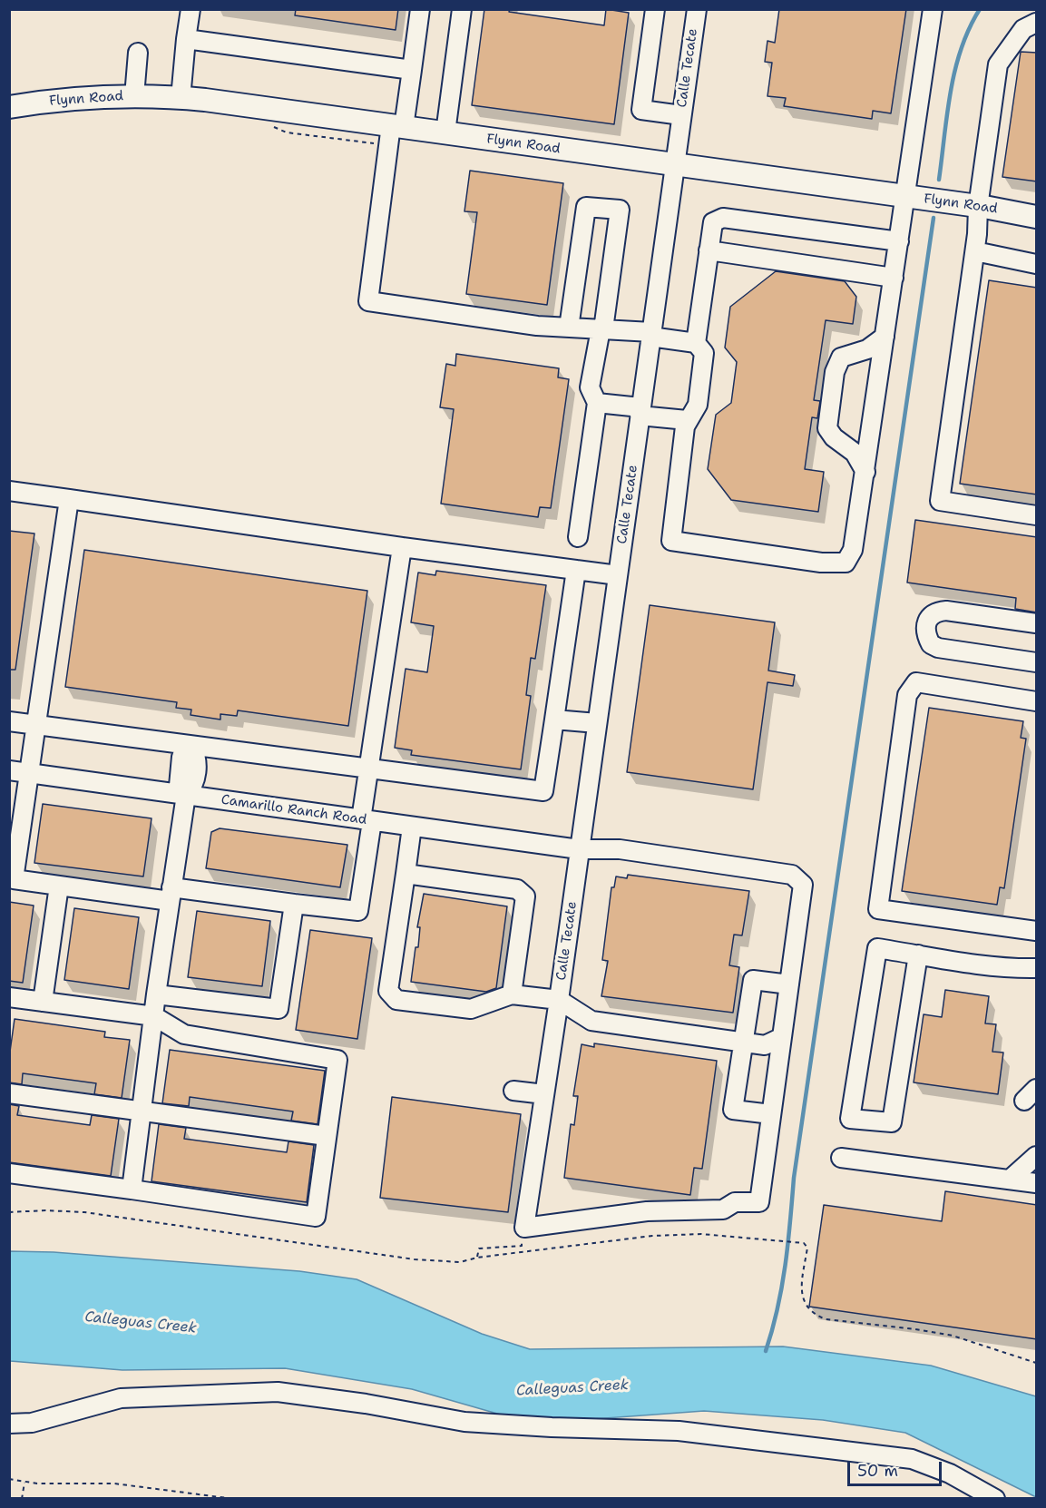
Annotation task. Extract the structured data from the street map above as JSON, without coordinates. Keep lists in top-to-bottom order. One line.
{"streets":{"main road":["Flynn Road"],"street":["Calle Tecate","Camarillo Ranch Road"]},"crossings":[["Calle Tecate","Flynn Road"],["Calle Tecate","Camarillo Ranch Road"]],"water":["Calleguas Creek"],"scale_bar":"50 m"}
